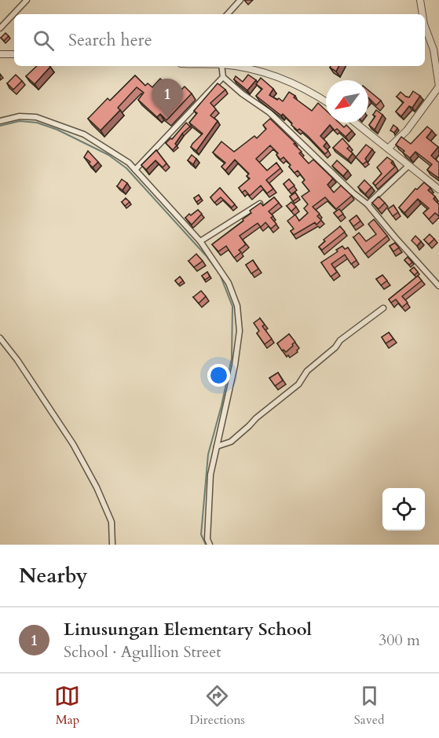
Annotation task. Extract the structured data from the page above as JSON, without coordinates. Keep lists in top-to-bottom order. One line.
{"north":"bottom left","page":{"search":"Search here","pins":"1","heading":"Nearby","list":[{"mark":"1","name":"Linusungan Elementary School","note":"School · Agullion Street","value":"300 m"}],"nav":["Map","Directions","Saved"]}}
